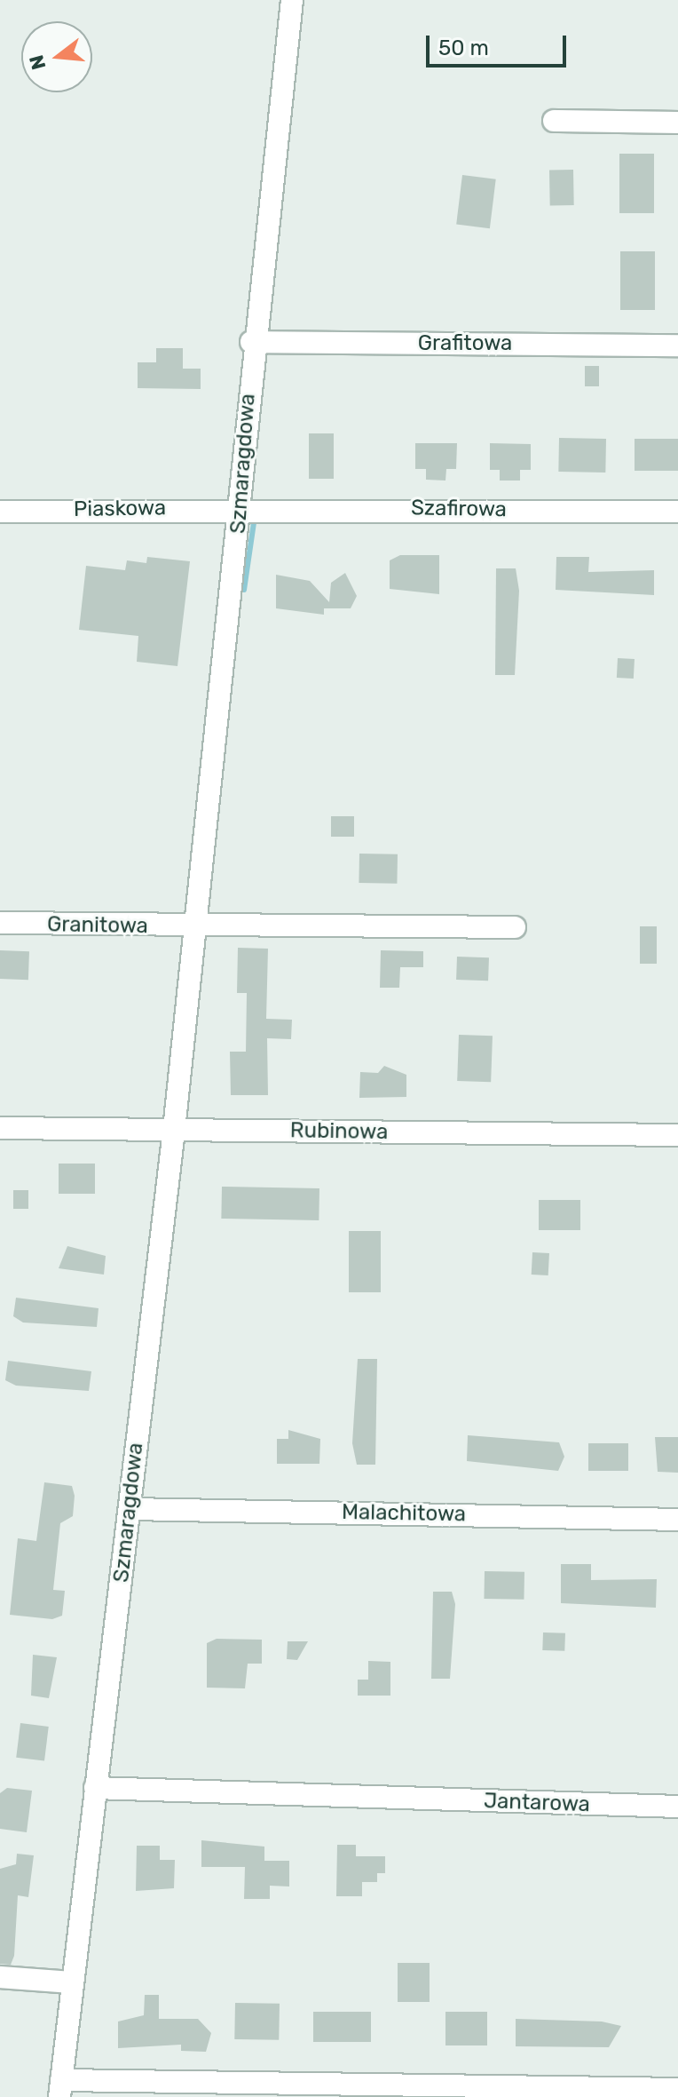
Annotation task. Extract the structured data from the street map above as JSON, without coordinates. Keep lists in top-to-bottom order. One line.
{"streets":{"street":["Grafitowa","Szmaragdowa","Piaskowa","Szafirowa","Granitowa","Rubinowa","Malachitowa","Jantarowa"]},"crossings":[["Grafitowa","Szmaragdowa"],["Szmaragdowa","Piaskowa"],["Szmaragdowa","Szafirowa"],["Szmaragdowa","Granitowa"],["Szmaragdowa","Rubinowa"],["Szmaragdowa","Malachitowa"],["Szmaragdowa","Jantarowa"],["Piaskowa","Szafirowa"]],"scale_bar":"50 m","north":"left"}
